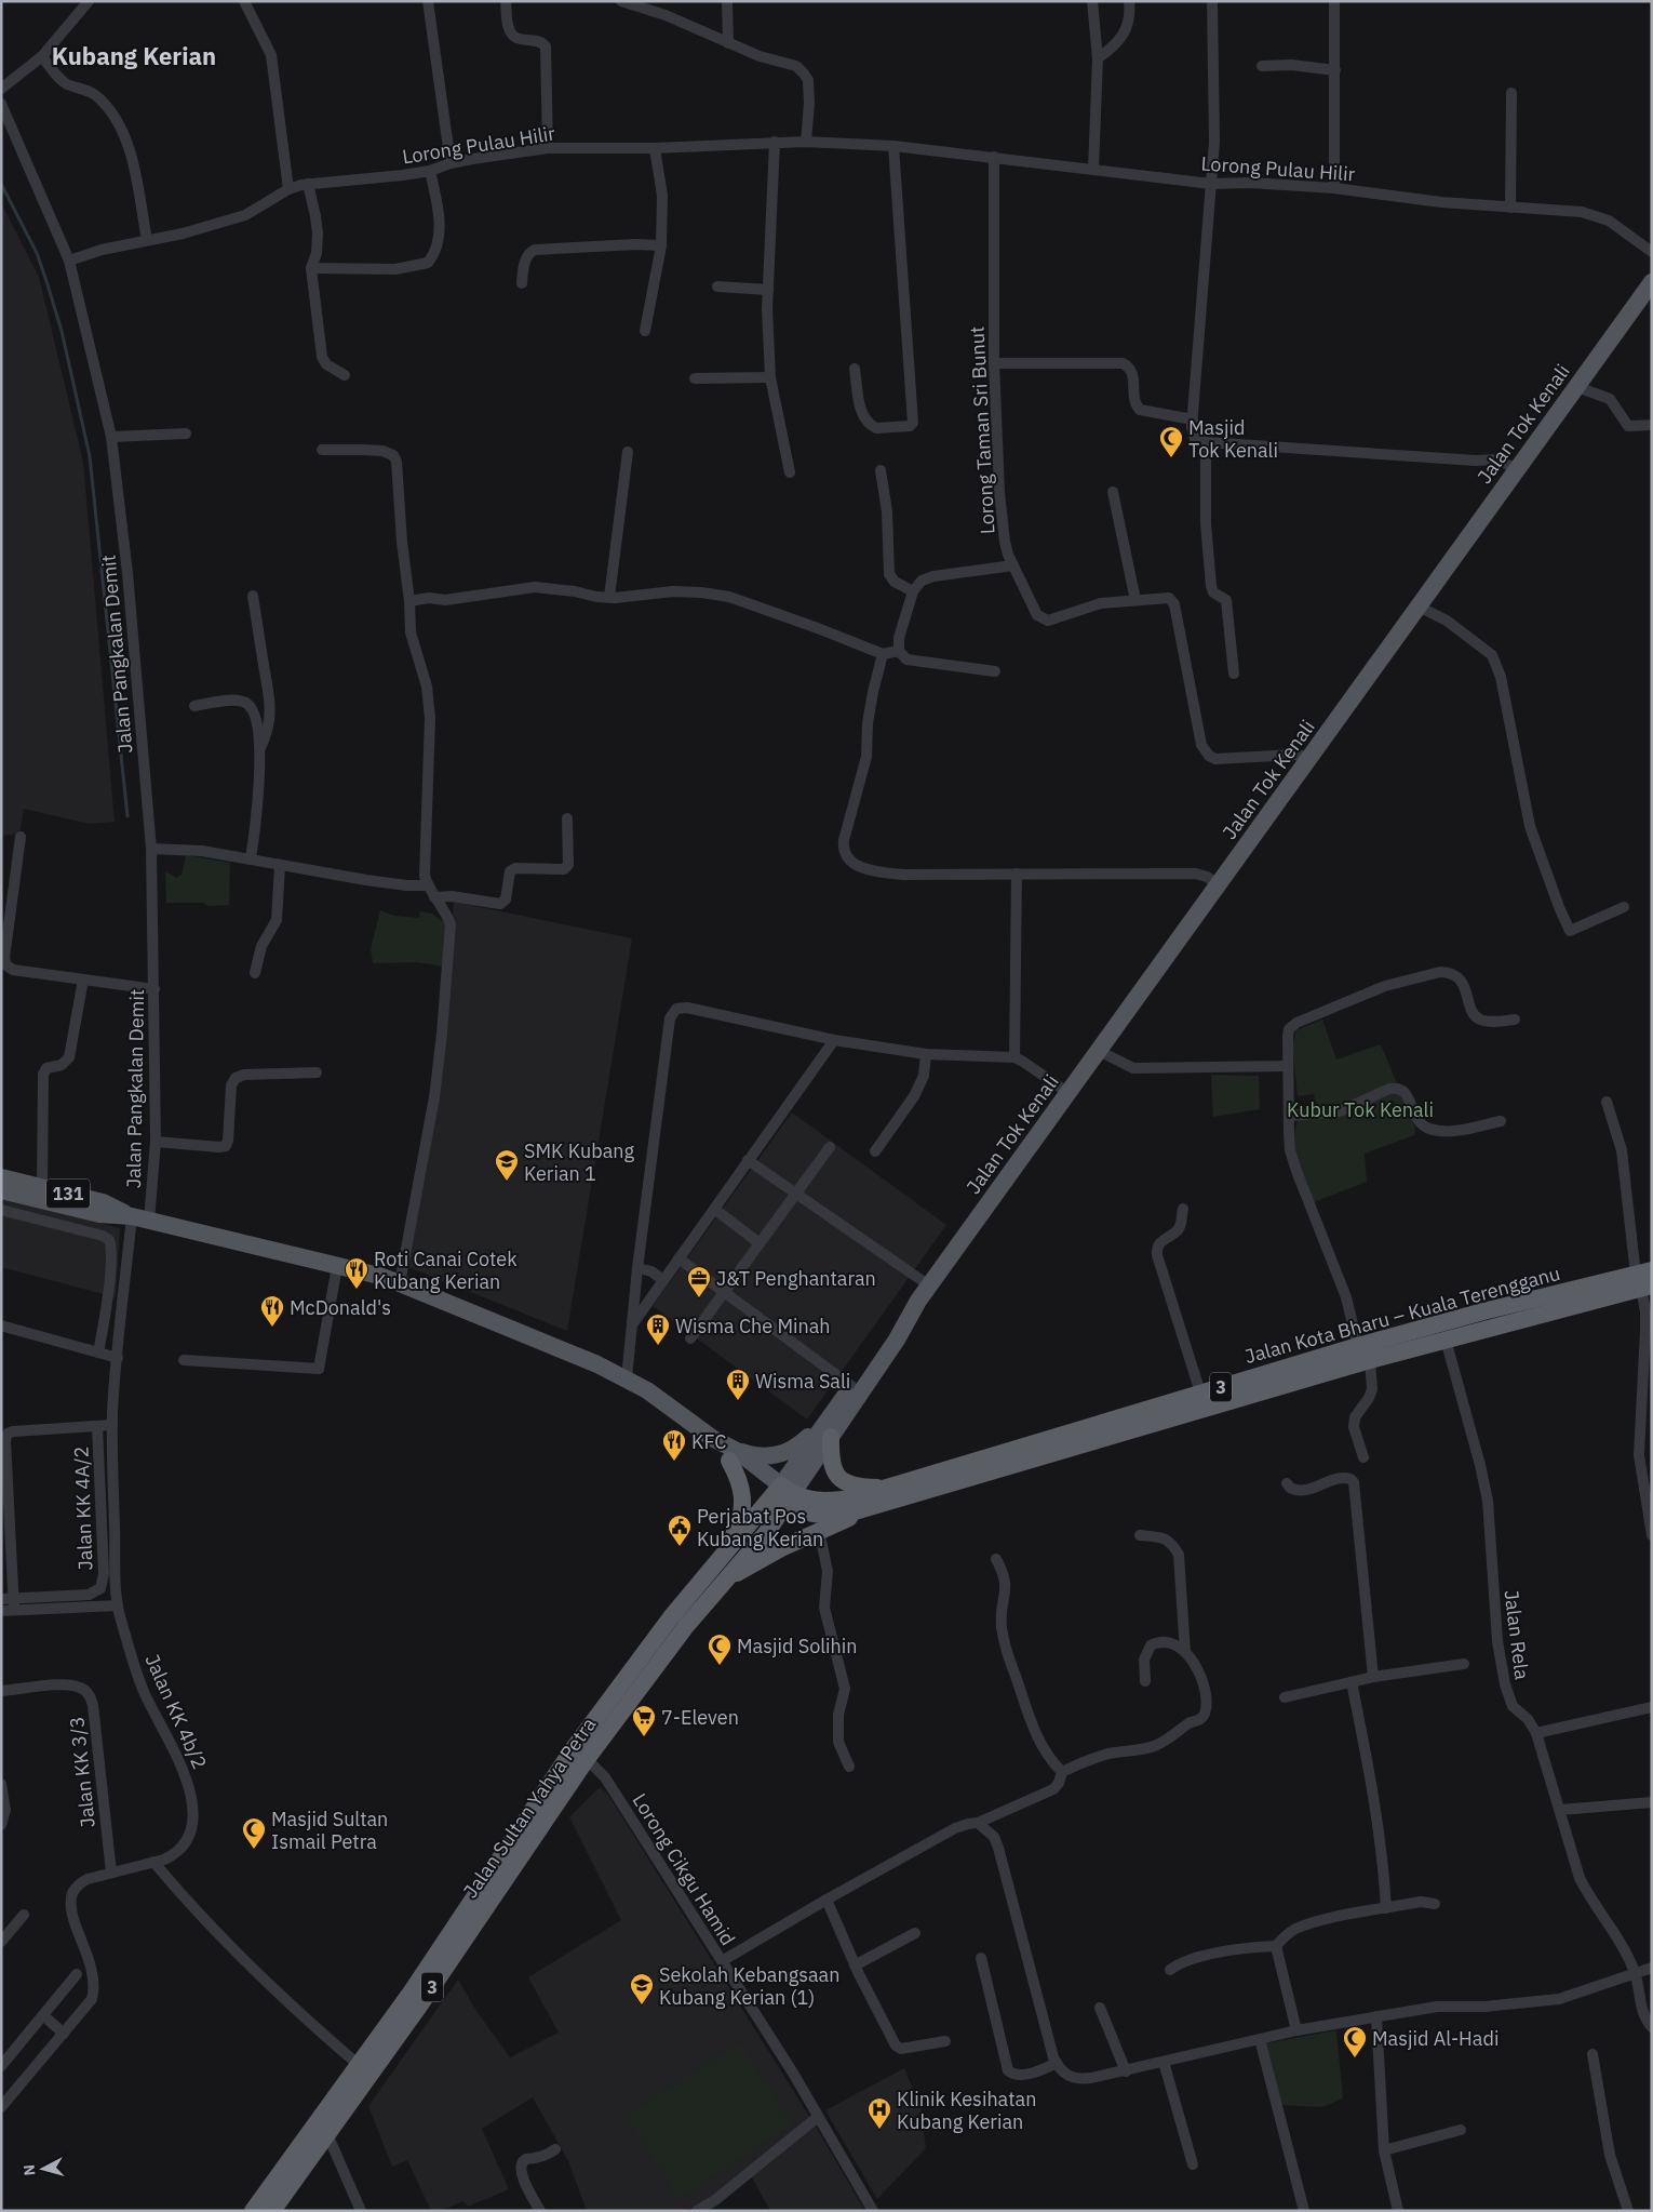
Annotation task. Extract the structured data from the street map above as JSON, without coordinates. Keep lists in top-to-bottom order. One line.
{"streets":{"highway":["Jalan Kota Bharu – Kuala Terengganu","3","Jalan Sultan Yahya Petra"],"main road":["Jalan Tok Kenali","131"],"street":["Lorong Pulau Hilir","Lorong Taman Sri Bunut","Jalan Pangkalan Demit","Jalan KK 4A/2","Jalan Rela","Jalan KK 4b/2","Jalan KK 3/3","Lorong Cikgu Hamid"]},"crossings":[["Lorong Pulau Hilir","Lorong Taman Sri Bunut"],["Lorong Pulau Hilir","Jalan Pangkalan Demit"],["Jalan Tok Kenali","Lorong Taman Sri Bunut"],["Jalan Tok Kenali","131"],["Jalan Tok Kenali","Jalan Kota Bharu – Kuala Terengganu"],["Jalan Tok Kenali","Jalan Sultan Yahya Petra"],["Jalan Pangkalan Demit","131"],["131","Jalan Kota Bharu – Kuala Terengganu"],["131","Jalan KK 4b/2"],["131","Jalan Sultan Yahya Petra"],["Jalan Kota Bharu – Kuala Terengganu","Jalan Rela"],["Jalan Kota Bharu – Kuala Terengganu","Jalan Sultan Yahya Petra"],["Jalan KK 4b/2","Jalan KK 3/3"],["Jalan Sultan Yahya Petra","Lorong Cikgu Hamid"]],"districts":["Kubang Kerian"],"parks":["Kubur Tok Kenali"],"places":{"mosque":["Masjid Tok Kenali","Masjid Solihin","Masjid Sultan Ismail Petra","Masjid Al-Hadi"],"school or university":["SMK Kubang Kerian 1","Sekolah Kebangsaan Kubang Kerian (1)"],"restaurant":["Roti Canai Cotek Kubang Kerian","McDonald's","KFC"],"office":["J&T Penghantaran"],"building":["Wisma Che Minah","Wisma Sali"],"public building":["Perjabat Pos Kubang Kerian"],"supermarket":["7-Eleven"],"hospital":["Klinik Kesihatan Kubang Kerian"]},"north":"left"}
